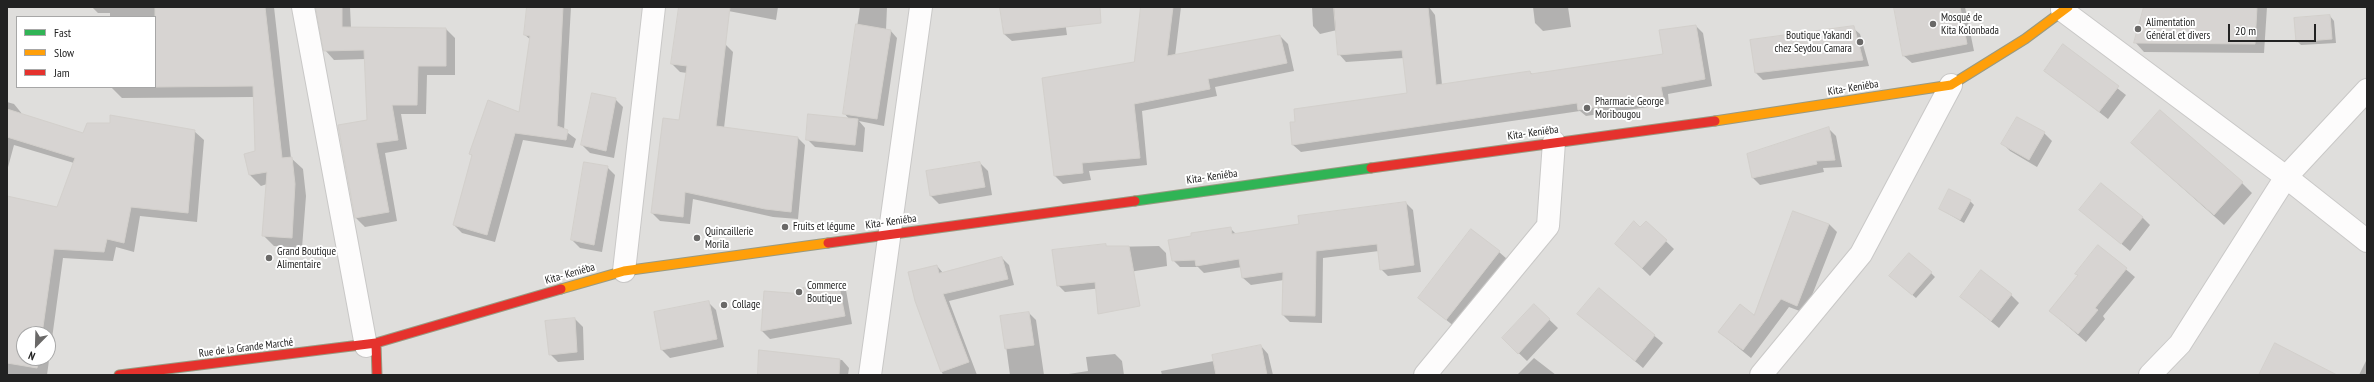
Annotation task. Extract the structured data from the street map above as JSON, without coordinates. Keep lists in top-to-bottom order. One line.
{"streets":{"main road":["Kita- Keniéba","Rue de la Grande Marché"]},"crossings":[["Kita- Keniéba","Rue de la Grande Marché"]],"places":["Mosqué de Kita Kolonbada","Alimentation Général et divers","Boutique Yakandi chez Seydou Camara","Pharmacie George Moribougou","Fruits et légume","Quincaillerie Morila","Grand Boutique Alimentaire","Commerce Boutique","Collage"],"legend":["Fast","Slow","Jam"],"scale_bar":"20 m","north":"bottom left"}
